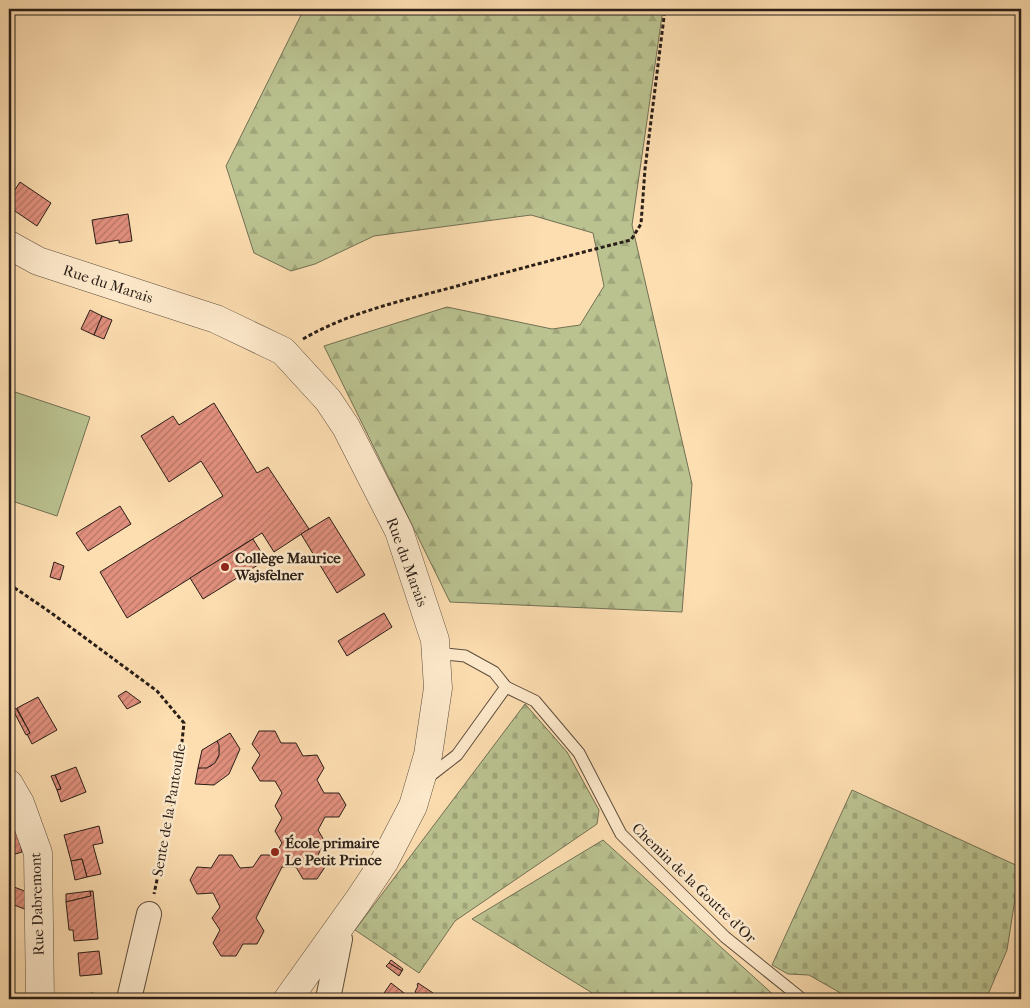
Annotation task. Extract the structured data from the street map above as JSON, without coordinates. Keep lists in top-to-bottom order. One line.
{"streets":{"street":["Rue du Marais","Rue Dabremont"],"lane":["Chemin de la Goutte d'Or"],"path":["Sente de la Pantoufle"]},"places":["Collège Maurice Wajsfelner","École primaire Le Petit Prince"]}
